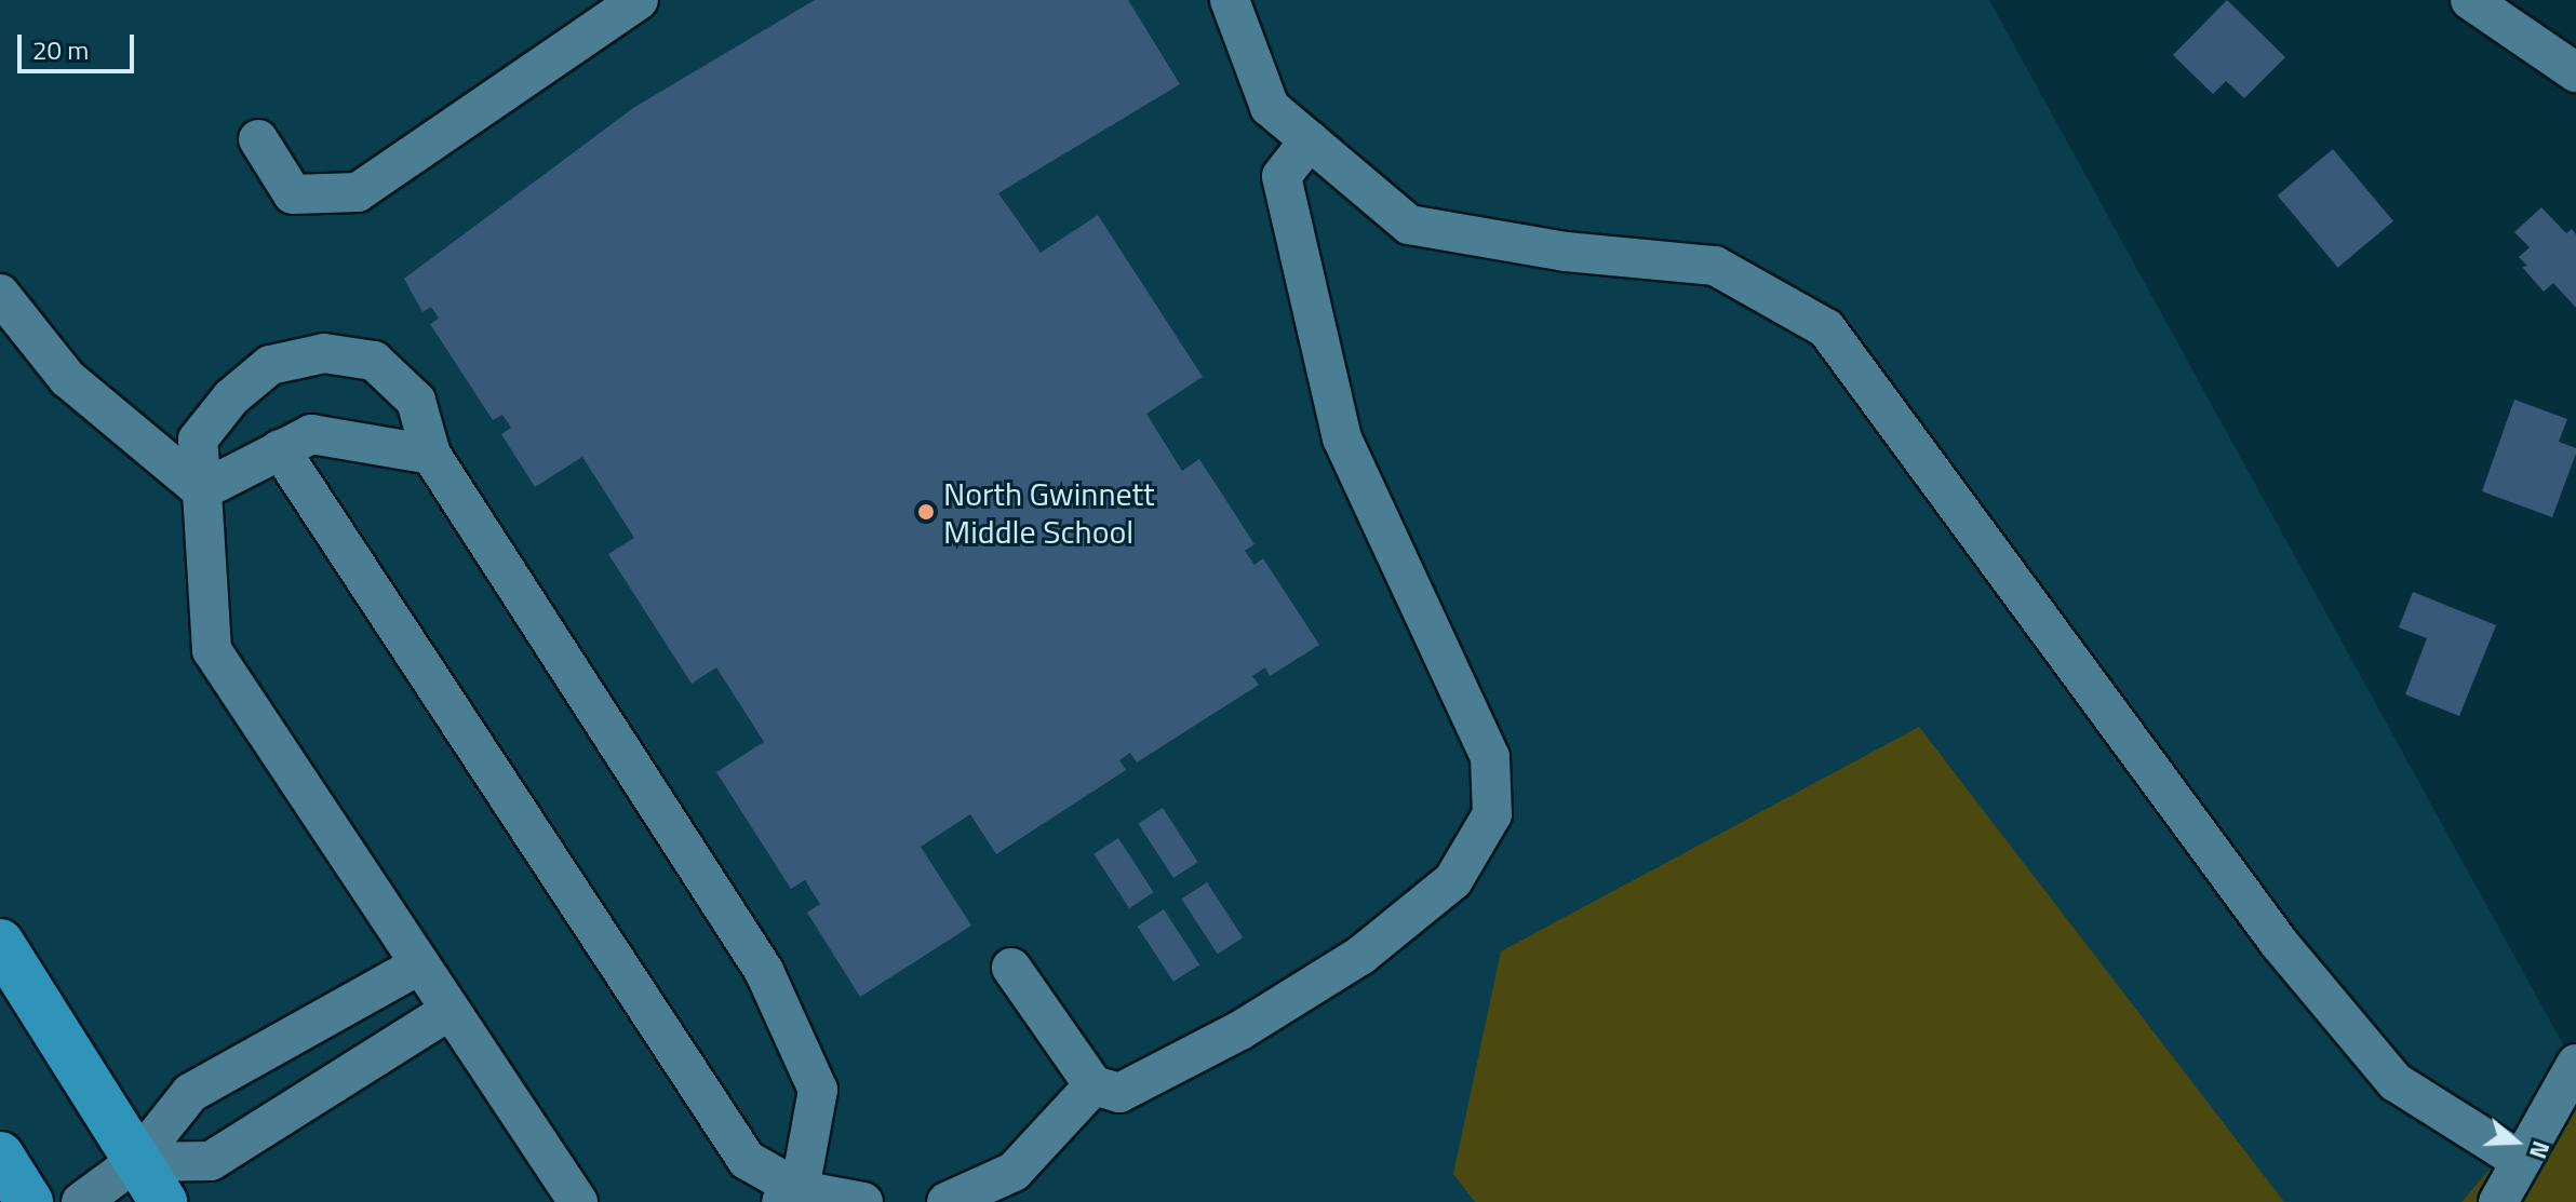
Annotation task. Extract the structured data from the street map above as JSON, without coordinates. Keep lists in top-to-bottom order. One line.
{"places":["North Gwinnett Middle School"],"scale_bar":"20 m","north":"right"}
